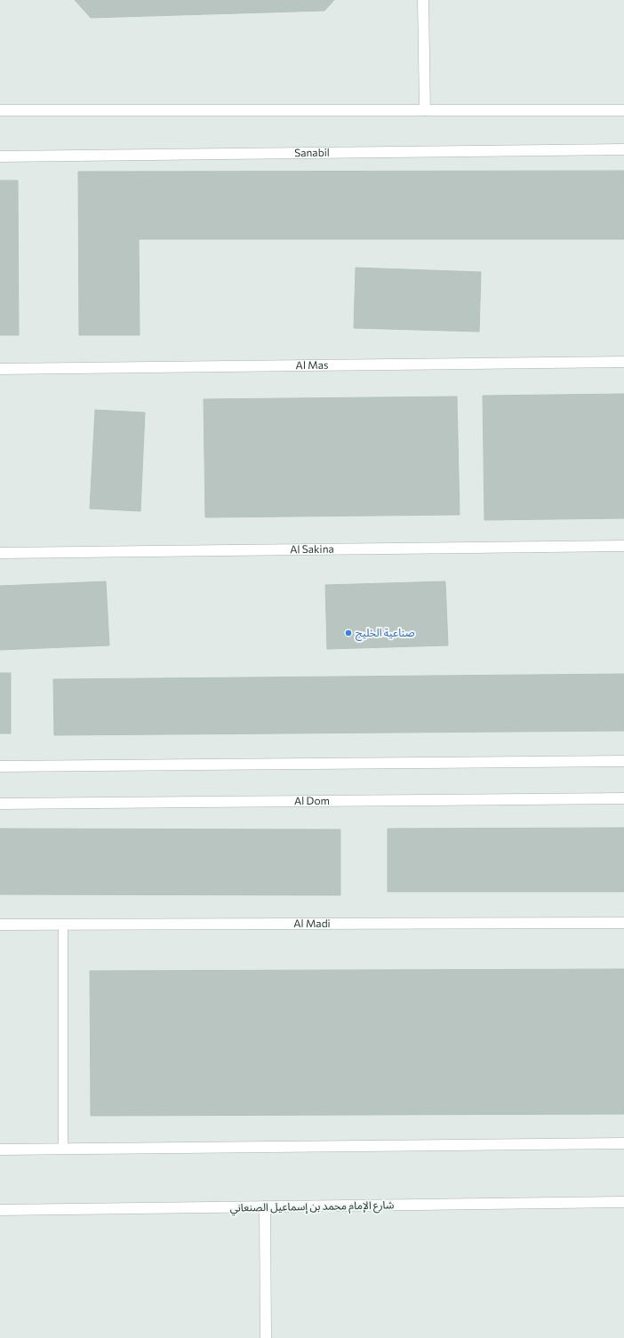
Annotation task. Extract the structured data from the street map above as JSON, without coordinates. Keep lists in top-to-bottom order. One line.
{"streets":{"street":["Sanabil","Al Mas","Al Sakina","Al Dom","Al Madi","شارع الإمام محمد بن إسماعيل الصنعاني"]},"places":["صناعية الخليج"]}
